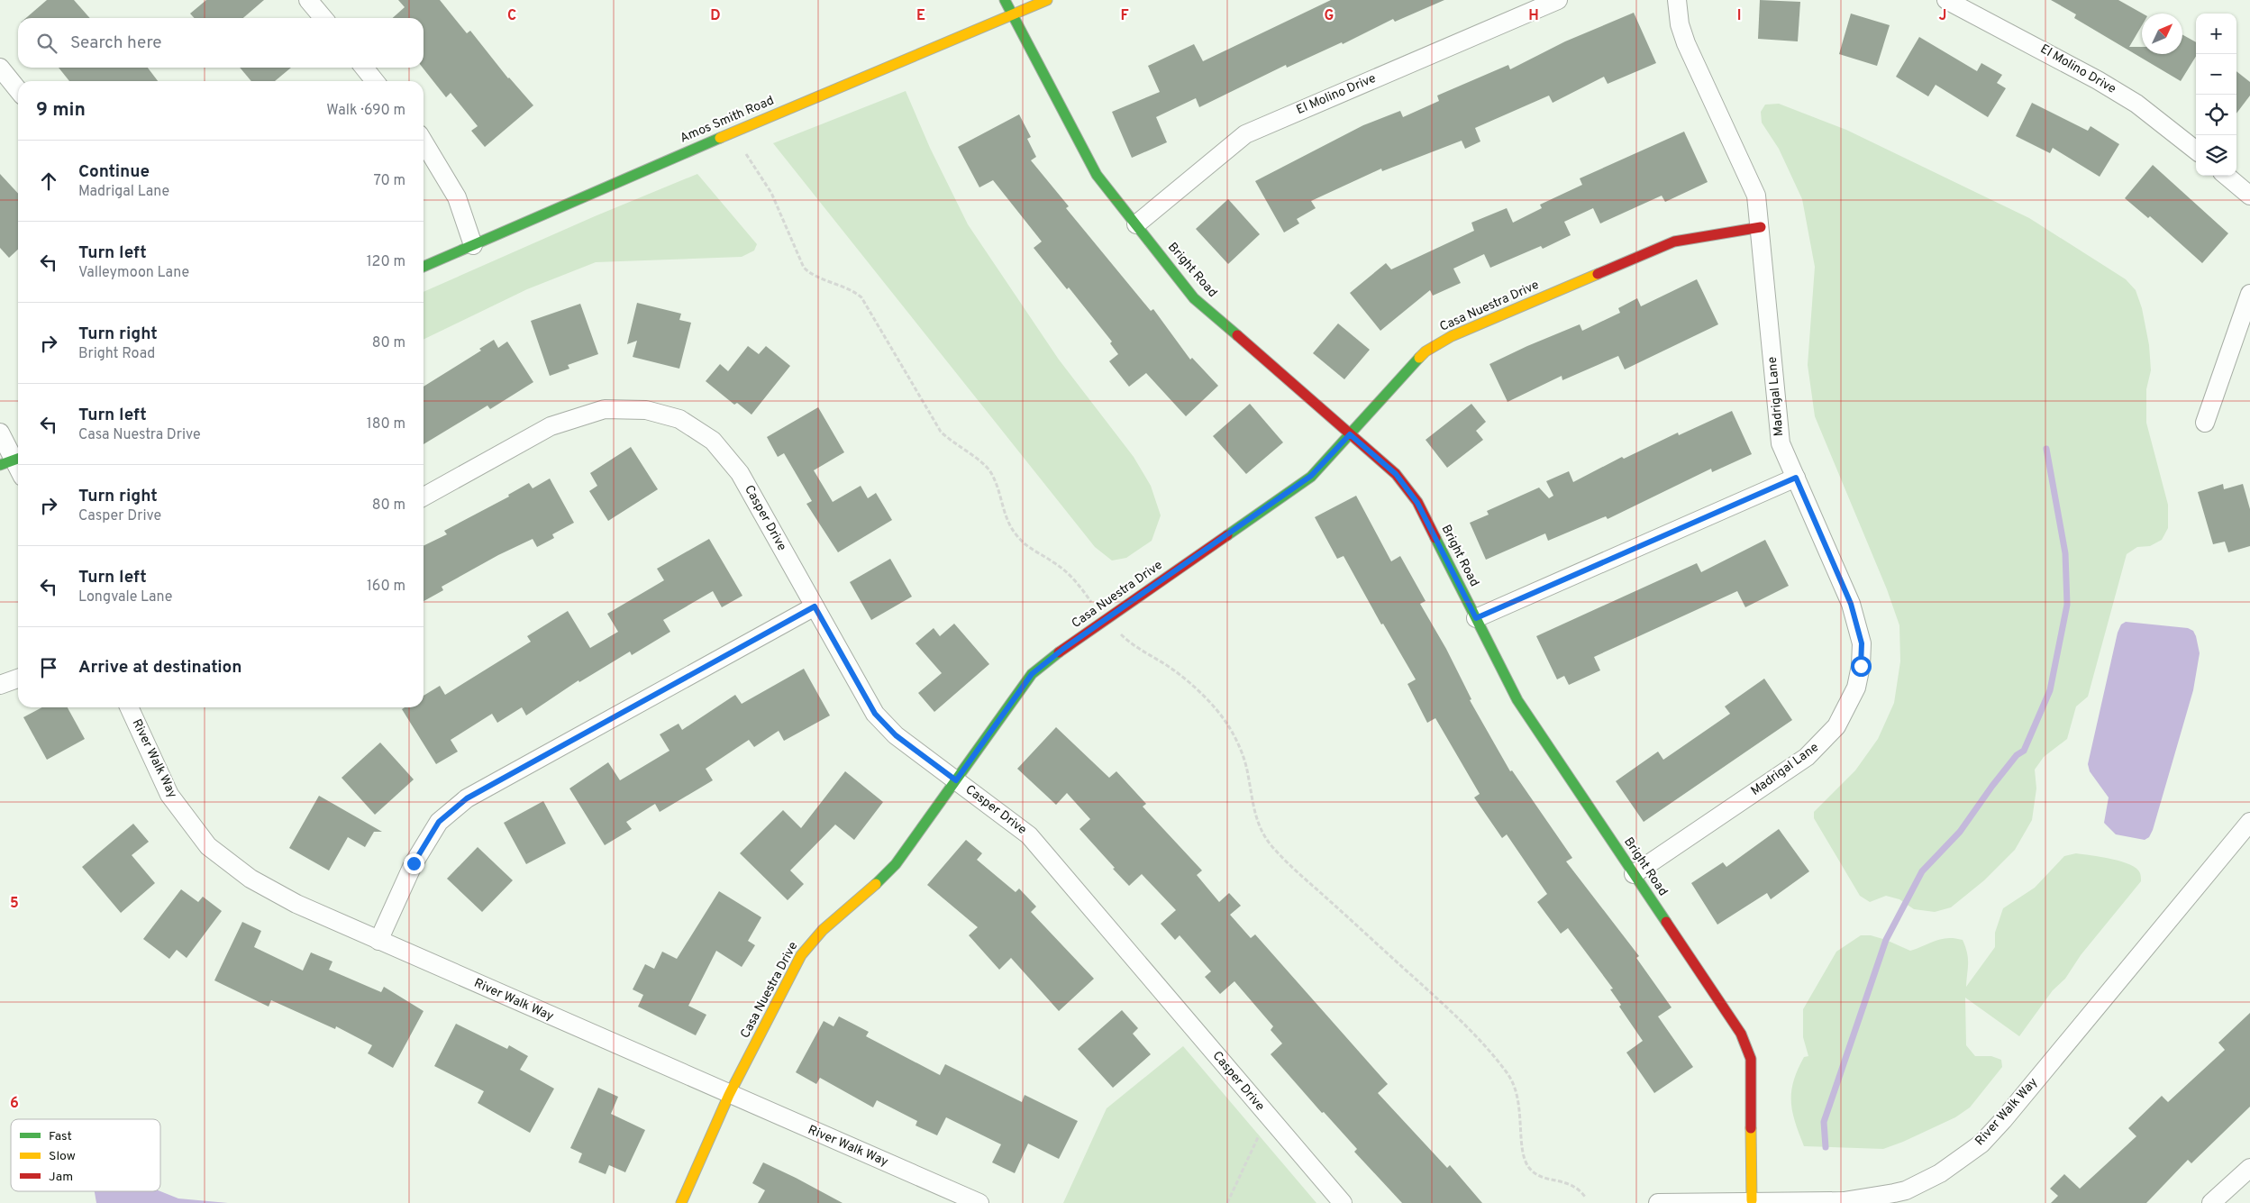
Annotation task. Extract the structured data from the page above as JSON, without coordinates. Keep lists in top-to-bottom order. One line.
{"streets":{"street":["El Molino Drive","Amos Smith Road","Bright Road","Casa Nuestra Drive","Madrigal Lane","Casper Drive","River Walk Way"]},"crossings":[["El Molino Drive","Bright Road"],["Amos Smith Road","Bright Road"],["Bright Road","Casa Nuestra Drive"],["Bright Road","Madrigal Lane"],["Bright Road","River Walk Way"],["Casa Nuestra Drive","Madrigal Lane"],["Casa Nuestra Drive","Casper Drive"],["Casa Nuestra Drive","River Walk Way"]],"legend":["Fast","Slow","Jam"],"north":"top right","page":{"map_buttons":["+","−"],"search":"Search here","heading":["9 min","Walk · 690 m"],"list":[["Continue","Madrigal Lane","70 m"],["Turn left","Valleymoon Lane","120 m"],["Turn right","Bright Road","80 m"],["Turn left","Casa Nuestra Drive","180 m"],["Turn right","Casper Drive","80 m"],["Turn left","Longvale Lane","160 m"],"Arrive at destination"]},"grid":{"columns":["C","D","E","F","G","H","I","J"],"rows":["5","6"]}}
